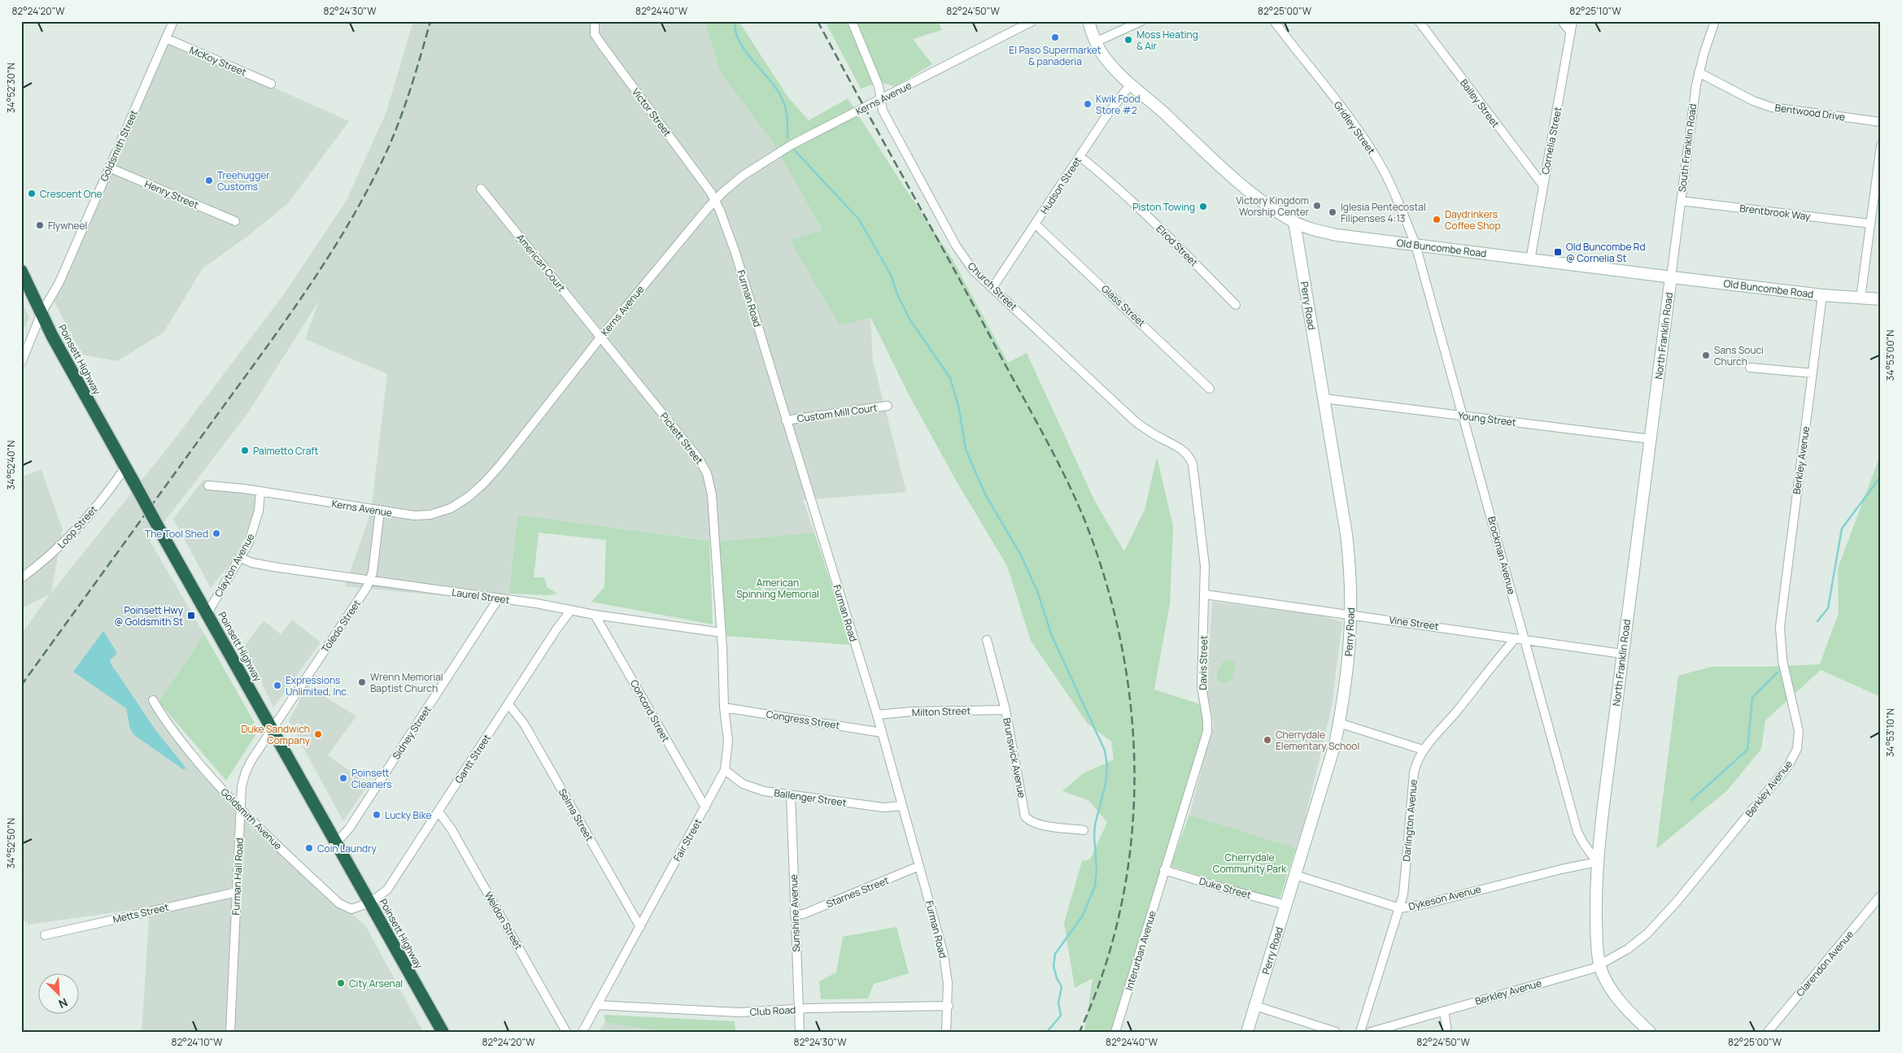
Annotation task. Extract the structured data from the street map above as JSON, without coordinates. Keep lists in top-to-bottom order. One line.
{"streets":{"highway":["Poinsett Highway"],"street":["McKoy Street","Kerns Avenue","Bailey Street","Victor Street","Bentwood Drive","Gridley Street","Cornelia Street","Goldsmith Street","South Franklin Road","Hudson Street","Henry Street","Brentbrook Way","Elrod Street","Old Buncombe Road","American Court","Church Street","Furman Road","Glass Street","Perry Road","North Franklin Road","Custom Mill Court","Young Street","Pickett Street","Berkley Avenue","Loop Street","Brockman Avenue","Clayton Avenue","Laurel Street","Vine Street","Toledo Street","Davis Street","Concord Street","Milton Street","Congress Street","Sidney Street","Brunswick Avenue","Gantt Street","Ballenger Street","Selma Street","Goldsmith Avenue","Darlington Avenue","Fair Street","Furman Hall Road","Duke Street","Starnes Street","Dykeson Avenue","Metts Street","Sunshine Avenue","Weldon Street","Interurban Avenue","Clarendon Avenue","Club Road"]},"crossings":[["McKoy Street","Goldsmith Street"],["Kerns Avenue","Victor Street"],["Kerns Avenue","American Court"],["Kerns Avenue","Church Street"],["Kerns Avenue","Furman Road"],["Kerns Avenue","Pickett Street"],["Kerns Avenue","Clayton Avenue"],["Kerns Avenue","Toledo Street"],["Bailey Street","Cornelia Street"],["Victor Street","Furman Road"],["Bentwood Drive","South Franklin Road"],["Gridley Street","Old Buncombe Road"],["Gridley Street","Brockman Avenue"],["Cornelia Street","Old Buncombe Road"],["Goldsmith Street","Henry Street"],["Goldsmith Street","Poinsett Highway"],["South Franklin Road","Brentbrook Way"],["South Franklin Road","Old Buncombe Road"],["South Franklin Road","North Franklin Road"],["Hudson Street","Elrod Street"],["Hudson Street","Old Buncombe Road"],["Hudson Street","Church Street"],["Hudson Street","Glass Street"],["Old Buncombe Road","Perry Road"],["Old Buncombe Road","North Franklin Road"],["Old Buncombe Road","Berkley Avenue"],["Old Buncombe Road","Brockman Avenue"],["American Court","Pickett Street"],["Church Street","Davis Street"],["Furman Road","Custom Mill Court"],["Furman Road","Milton Street"],["Furman Road","Congress Street"],["Furman Road","Ballenger Street"],["Furman Road","Starnes Street"],["Furman Road","Club Road"],["Perry Road","Young Street"],["Perry Road","Vine Street"],["Perry Road","Duke Street"],["Perry Road","Dykeson Avenue"],["North Franklin Road","Young Street"],["North Franklin Road","Berkley Avenue"],["North Franklin Road","Brockman Avenue"],["North Franklin Road","Vine Street"],["North Franklin Road","Dykeson Avenue"],["Poinsett Highway","Loop Street"],["Poinsett Highway","Clayton Avenue"],["Poinsett Highway","Toledo Street"],["Poinsett Highway","Sidney Street"],["Poinsett Highway","Gantt Street"],["Poinsett Highway","Goldsmith Avenue"],["Poinsett Highway","Furman Hall Road"],["Young Street","Brockman Avenue"],["Pickett Street","Laurel Street"],["Pickett Street","Fair Street"],["Brockman Avenue","Vine Street"],["Brockman Avenue","Dykeson Avenue"],["Clayton Avenue","Laurel Street"],["Laurel Street","Toledo Street"],["Laurel Street","Concord Street"],["Laurel Street","Sidney Street"],["Laurel Street","Gantt Street"],["Laurel Street","Fair Street"],["Vine Street","Davis Street"],["Vine Street","Darlington Avenue"],["Toledo Street","Furman Hall Road"],["Davis Street","Duke Street"],["Davis Street","Interurban Avenue"],["Concord Street","Fair Street"],["Milton Street","Brunswick Avenue"],["Congress Street","Fair Street"],["Gantt Street","Selma Street"],["Gantt Street","Goldsmith Avenue"],["Gantt Street","Weldon Street"],["Ballenger Street","Fair Street"],["Ballenger Street","Sunshine Avenue"],["Selma Street","Fair Street"],["Goldsmith Avenue","Furman Hall Road"],["Darlington Avenue","Dykeson Avenue"],["Fair Street","Club Road"],["Furman Hall Road","Metts Street"],["Duke Street","Interurban Avenue"],["Starnes Street","Sunshine Avenue"],["Sunshine Avenue","Club Road"]],"parks":["American Spinning Memorial","Cherrydale Community Park"],"places":{"other":["El Paso Supermarket & panaderia","Moss Heating & Air","Kwik Food Store #2","Treehugger Customs","Crescent One","Victory Kingdom Worship Center","Piston Towing","Iglesia Pentecostal Filipenses 4:13","Daydrinkers Coffee Shop","Flywheel","Sans Souci Church","Palmetto Craft","The Tool Shed","Wrenn Memorial Baptist Church","Expressions Unlimited, Inc.","Duke Sandwich Company","Cherrydale Elementary School","Poinsett Cleaners","Lucky Bike","Coin Laundry","City Arsenal"],"transit":["Old Buncombe Rd @ Cornelia St","Poinsett Hwy @ Goldsmith St"]},"north":"bottom right","coordinates":["82°24'20\"W","82°24'30\"W","82°24'40\"W","82°24'50\"W","82°25'00\"W","82°25'10\"W","34°52'30\"N","34°53'00\"N","34°52'40\"N","34°53'10\"N","34°52'50\"N","82°24'10\"W"]}
